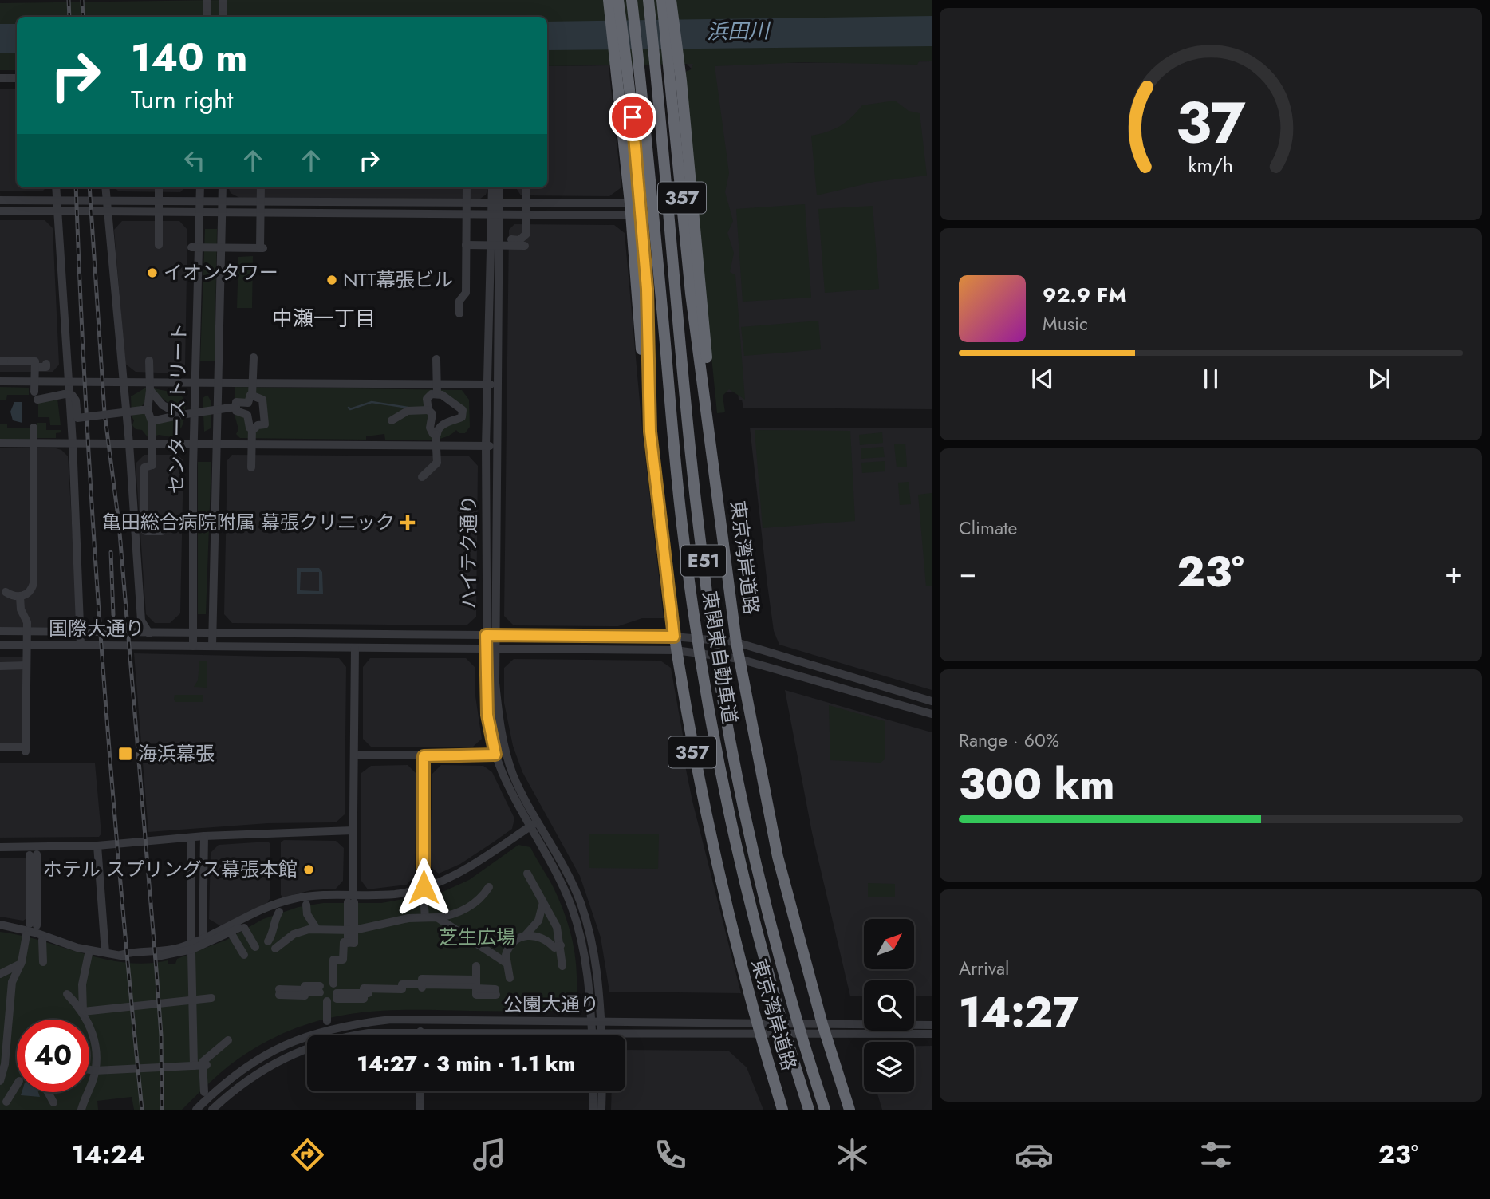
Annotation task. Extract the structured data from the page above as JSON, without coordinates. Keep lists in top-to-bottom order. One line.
{"streets":{"highway":["357","東京湾岸道路","E51","東関東自動車道"],"street":["センターストリート","ハイテク通り","国際大通り","公園大通り"]},"crossings":[["357","東京湾岸道路"],["センターストリート","国際大通り"],["ハイテク通り","国際大通り"],["ハイテク通り","公園大通り"],["東京湾岸道路","国際大通り"],["東京湾岸道路","公園大通り"]],"districts":["中瀬一丁目"],"water":["浜田川"],"parks":["芝生広場"],"places":{"other":["イオンタワー","NTT幕張ビル","ホテル スプリングス幕張本館"],"health":["亀田総合病院附属 幕張クリニック"],"transit":["海浜幕張"]},"north":"top right","page":{"turn":["140 m","Turn right"],"song":["92.9 FM","Music"],"tile":["Climate",["Range · 60%","300 km"],["Arrival","14:27"]],"heat":["−","23°","+"],"limit":"40","trip":"14:27 · 3 min · 1.1 km","tabs":["14:24","23°"],"gauge":["37","km/h"]}}
